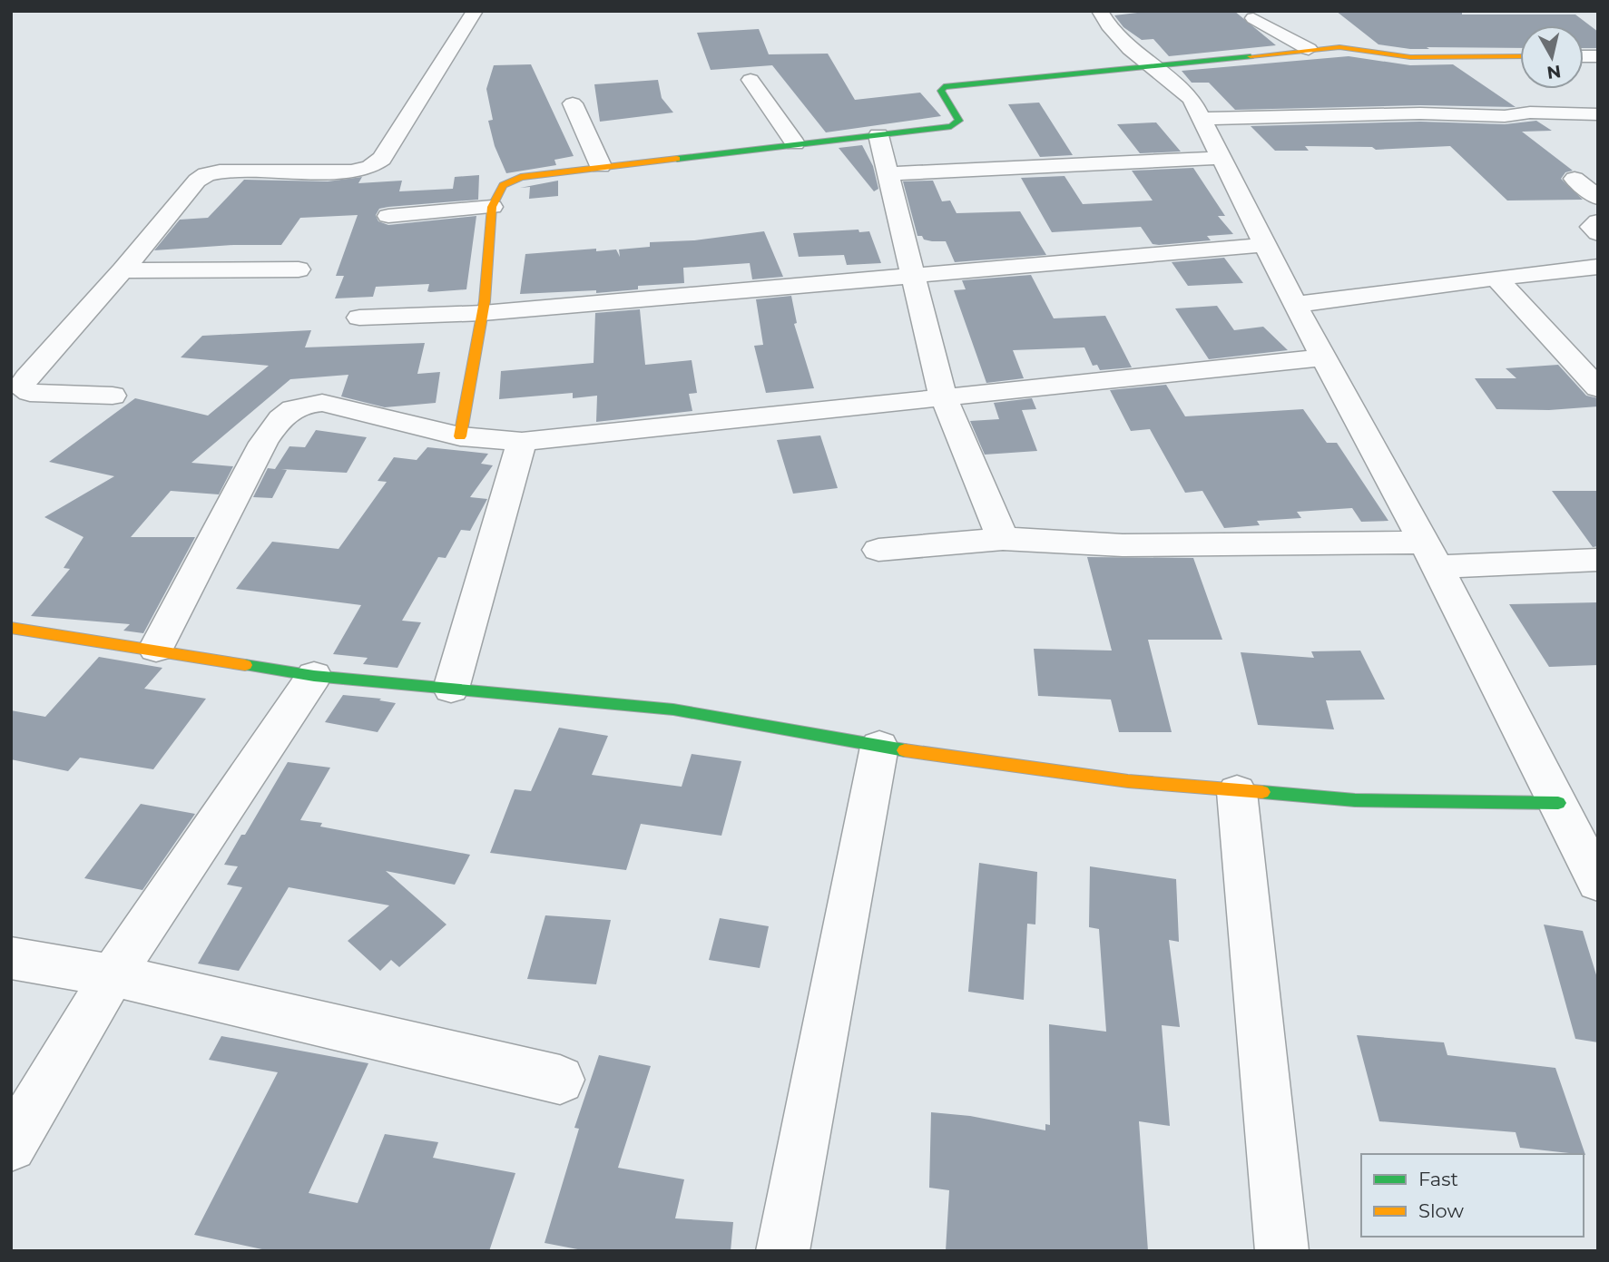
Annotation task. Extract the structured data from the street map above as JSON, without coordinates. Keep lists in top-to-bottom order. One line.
{"legend":["Fast","Slow"],"north":"bottom"}
